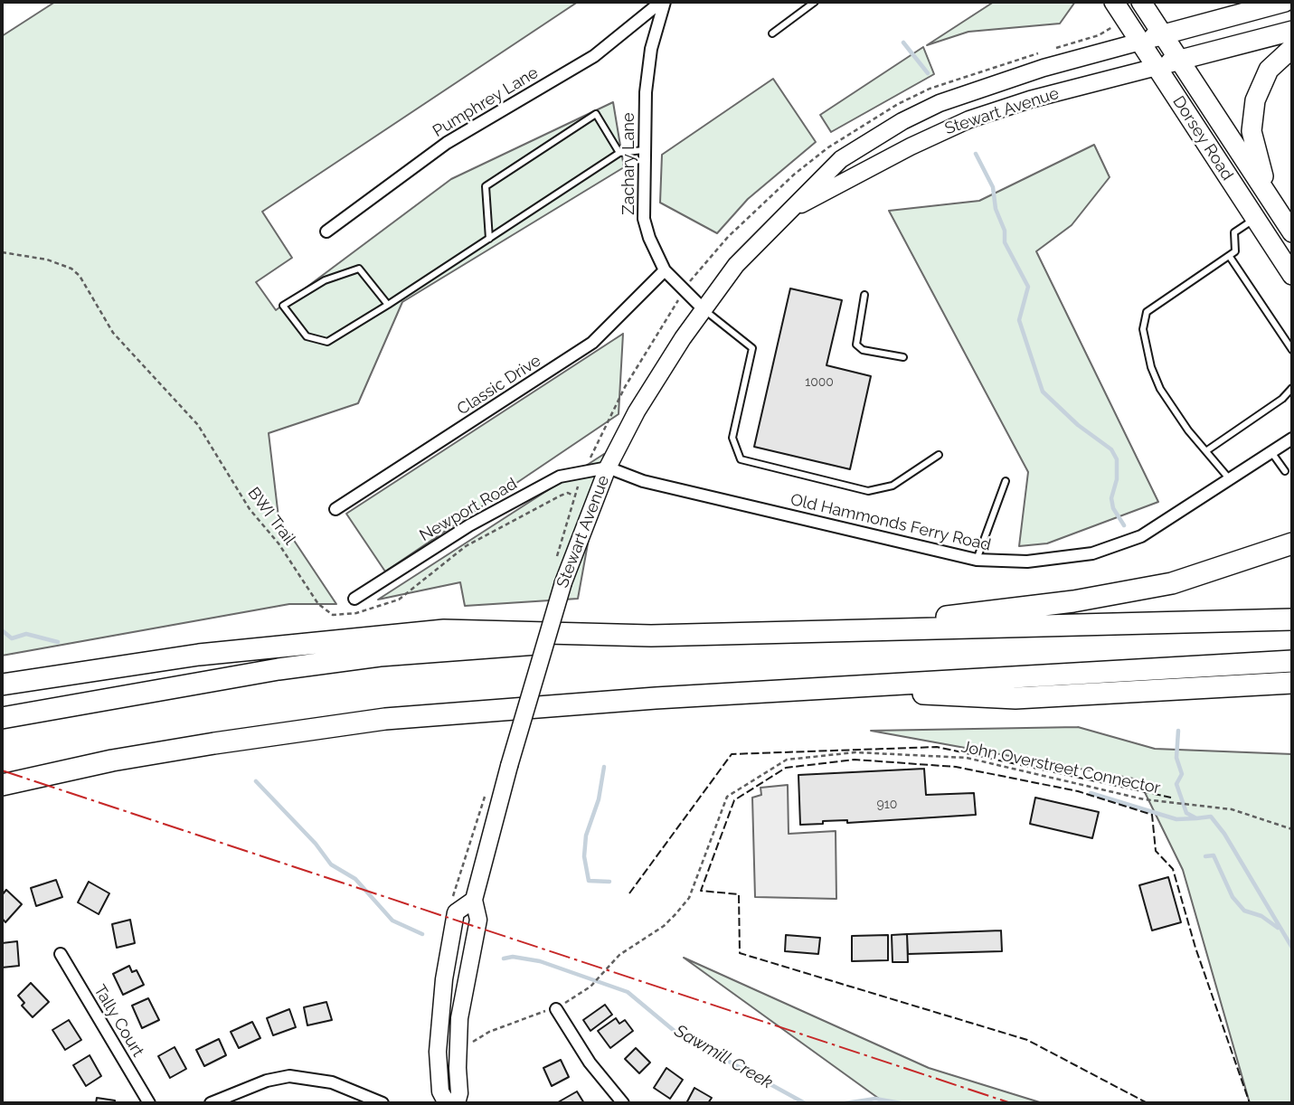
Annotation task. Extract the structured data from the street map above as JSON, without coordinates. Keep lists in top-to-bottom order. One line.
{"streets":{"main road":["Dorsey Road"],"street":["Pumphrey Lane","Stewart Avenue","Zachary Lane","Classic Drive","Newport Road","Old Hammonds Ferry Road","Tally Court"],"path":["BWI Trail","John Overstreet Connector"]},"crossings":[["Pumphrey Lane","Zachary Lane"],["Stewart Avenue","Dorsey Road"],["Stewart Avenue","Zachary Lane"],["Stewart Avenue","Newport Road"],["Stewart Avenue","Old Hammonds Ferry Road"],["Zachary Lane","Classic Drive"],["Newport Road","Old Hammonds Ferry Road"]],"water":["Sawmill Creek"],"house_numbers":["1000","910"]}
